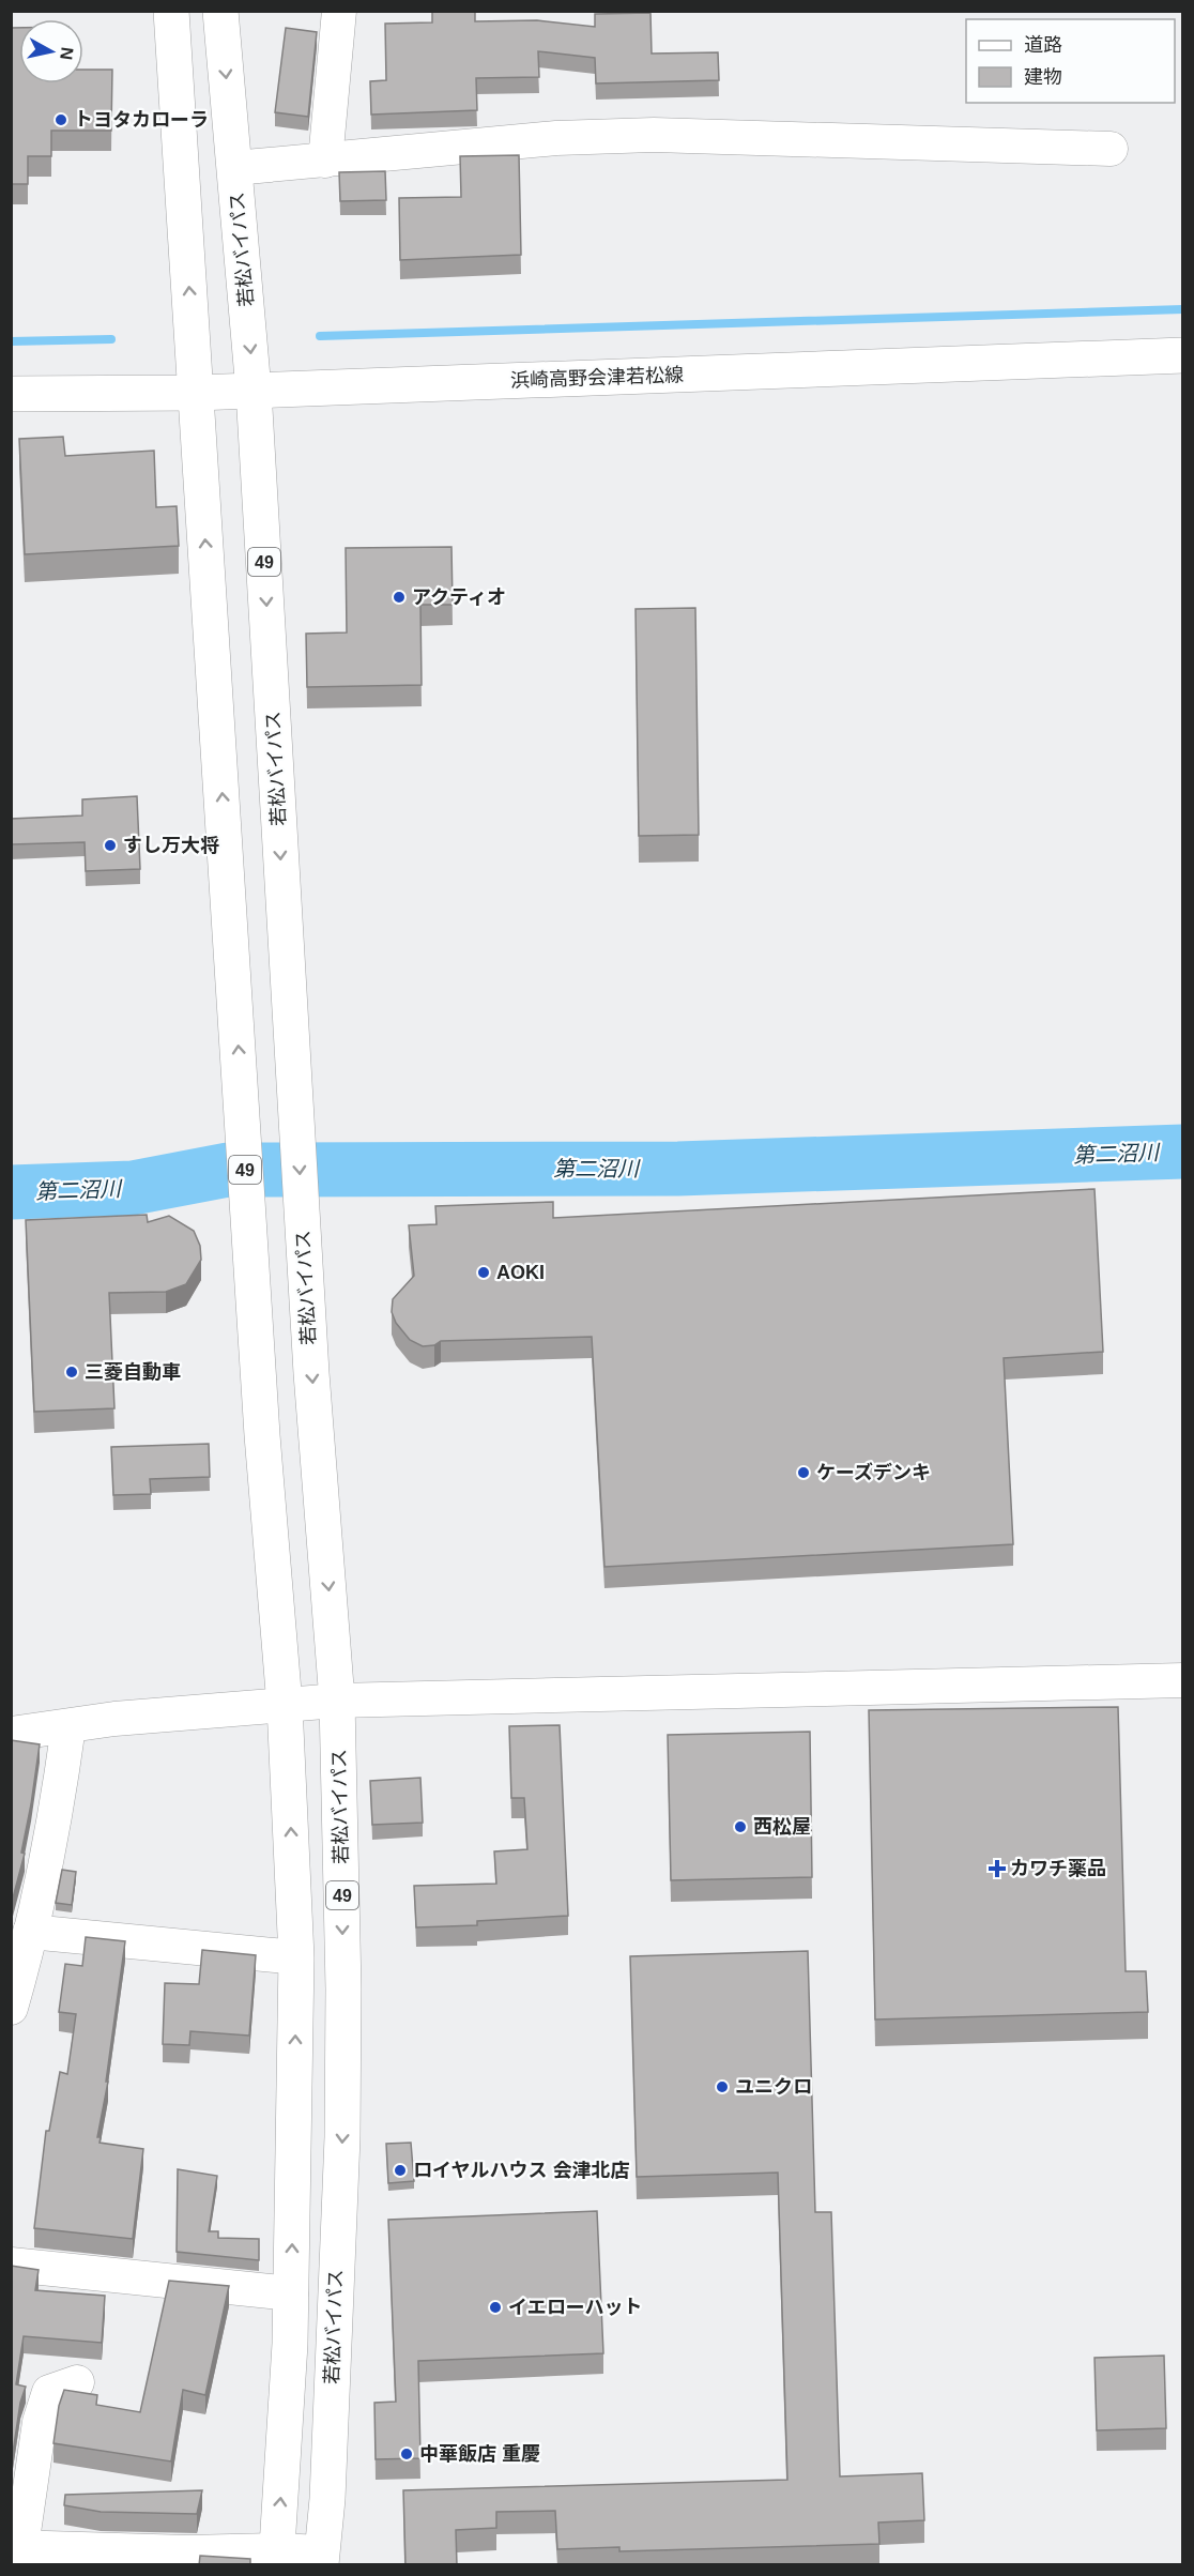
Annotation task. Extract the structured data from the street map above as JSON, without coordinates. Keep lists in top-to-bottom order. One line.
{"streets":{"main road":["若松バイパス","浜崎高野会津若松線","49"]},"crossings":[["若松バイパス","浜崎高野会津若松線"],["浜崎高野会津若松線","49"]],"water":["第二沼川"],"places":{"other":["トヨタカローラ","アクティオ","すし万大将","AOKI","三菱自動車","ケーズデンキ","西松屋","ユニクロ","ロイヤルハウス 会津北店","イエローハット","中華飯店 重慶"],"health":["カワチ薬品"]},"legend":["道路","建物"],"north":"right"}
